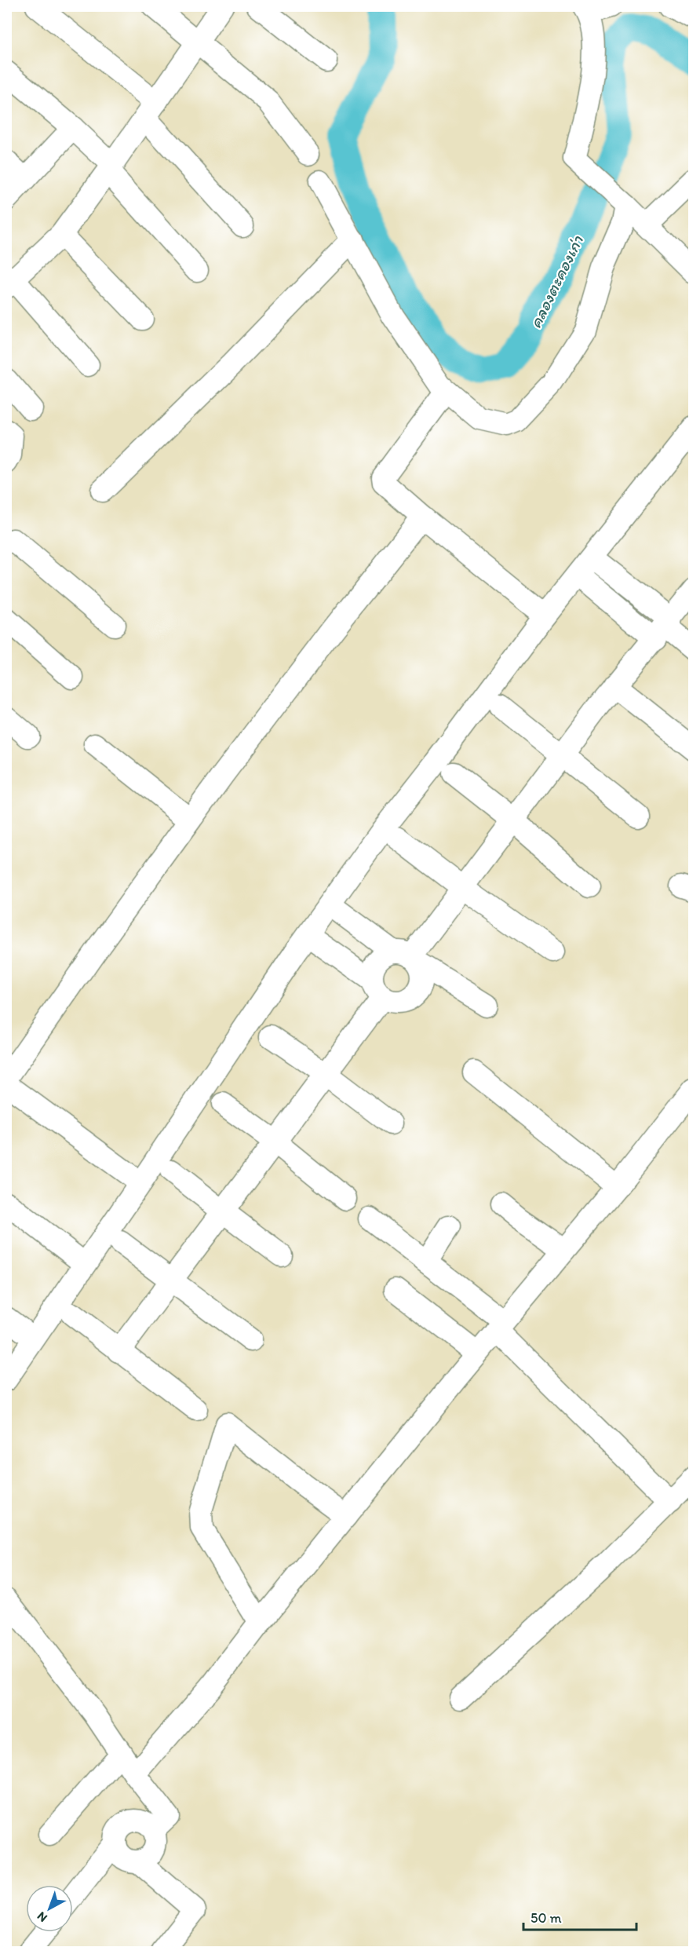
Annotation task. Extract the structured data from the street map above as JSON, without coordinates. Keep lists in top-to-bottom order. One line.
{"water":["คลองตะคองเก่า"],"scale_bar":"50 m","north":"bottom left"}
